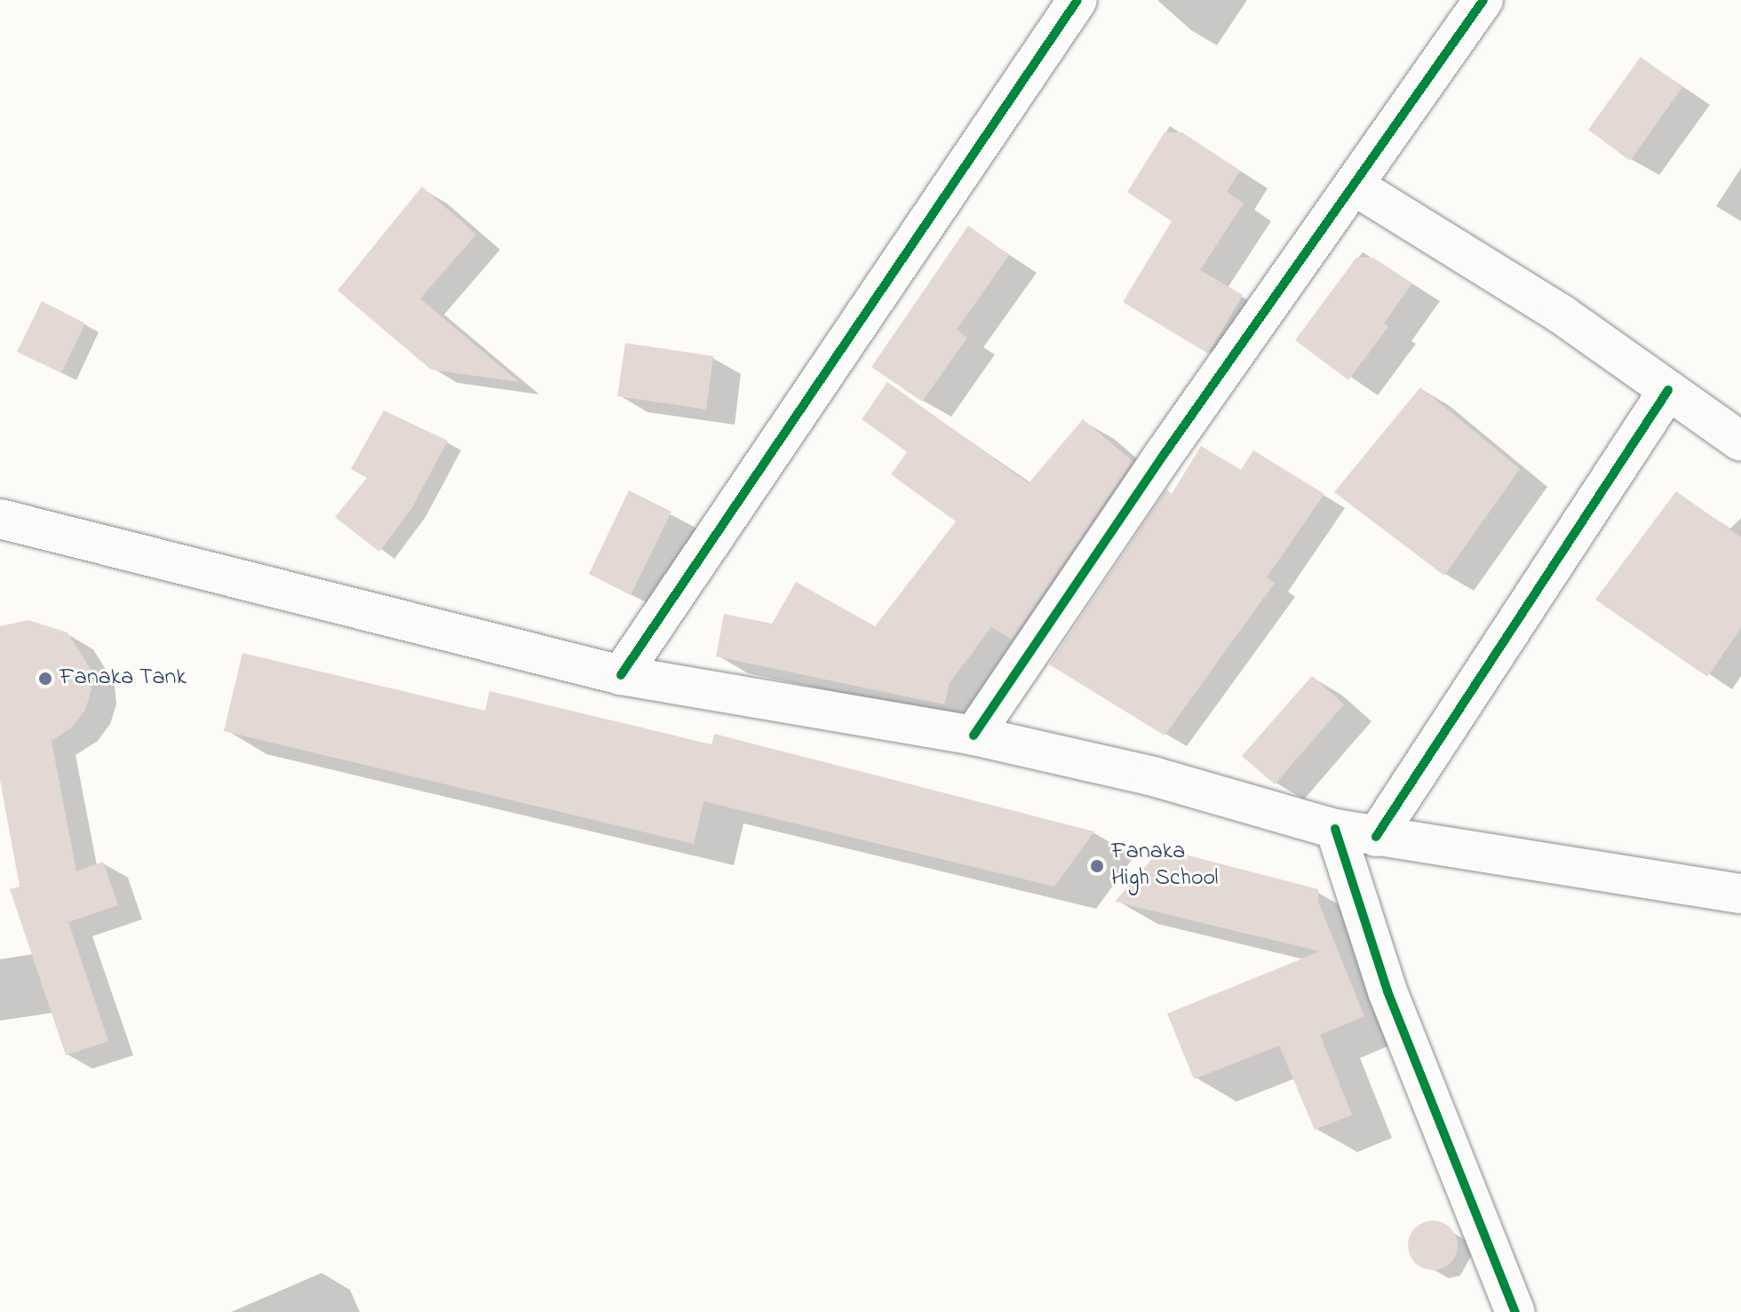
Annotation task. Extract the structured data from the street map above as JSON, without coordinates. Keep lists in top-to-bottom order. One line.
{"places":["Fanaka Tank","Fanaka High School"]}
